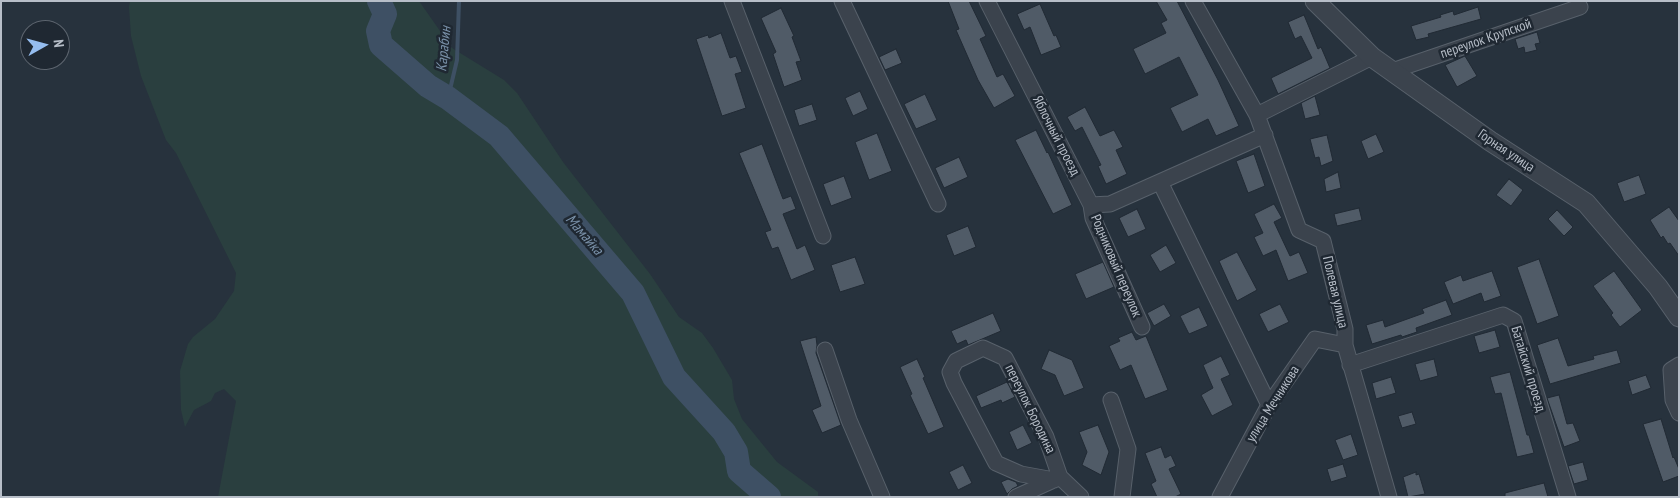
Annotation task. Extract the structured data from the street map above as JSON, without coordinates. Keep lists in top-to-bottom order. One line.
{"streets":{"street":["переулок Крупской","Яблочный проезд","Горная улица","Родниковый переулок","Полевая улица","Батайский проезд","улица Мечникова","переулок Бородина"]},"crossings":[["переулок Крупской","Горная улица"],["Яблочный проезд","Родниковый переулок"],["Полевая улица","Батайский проезд"],["Полевая улица","улица Мечникова"]],"water":["Карабин","Мамайка"],"north":"right"}
